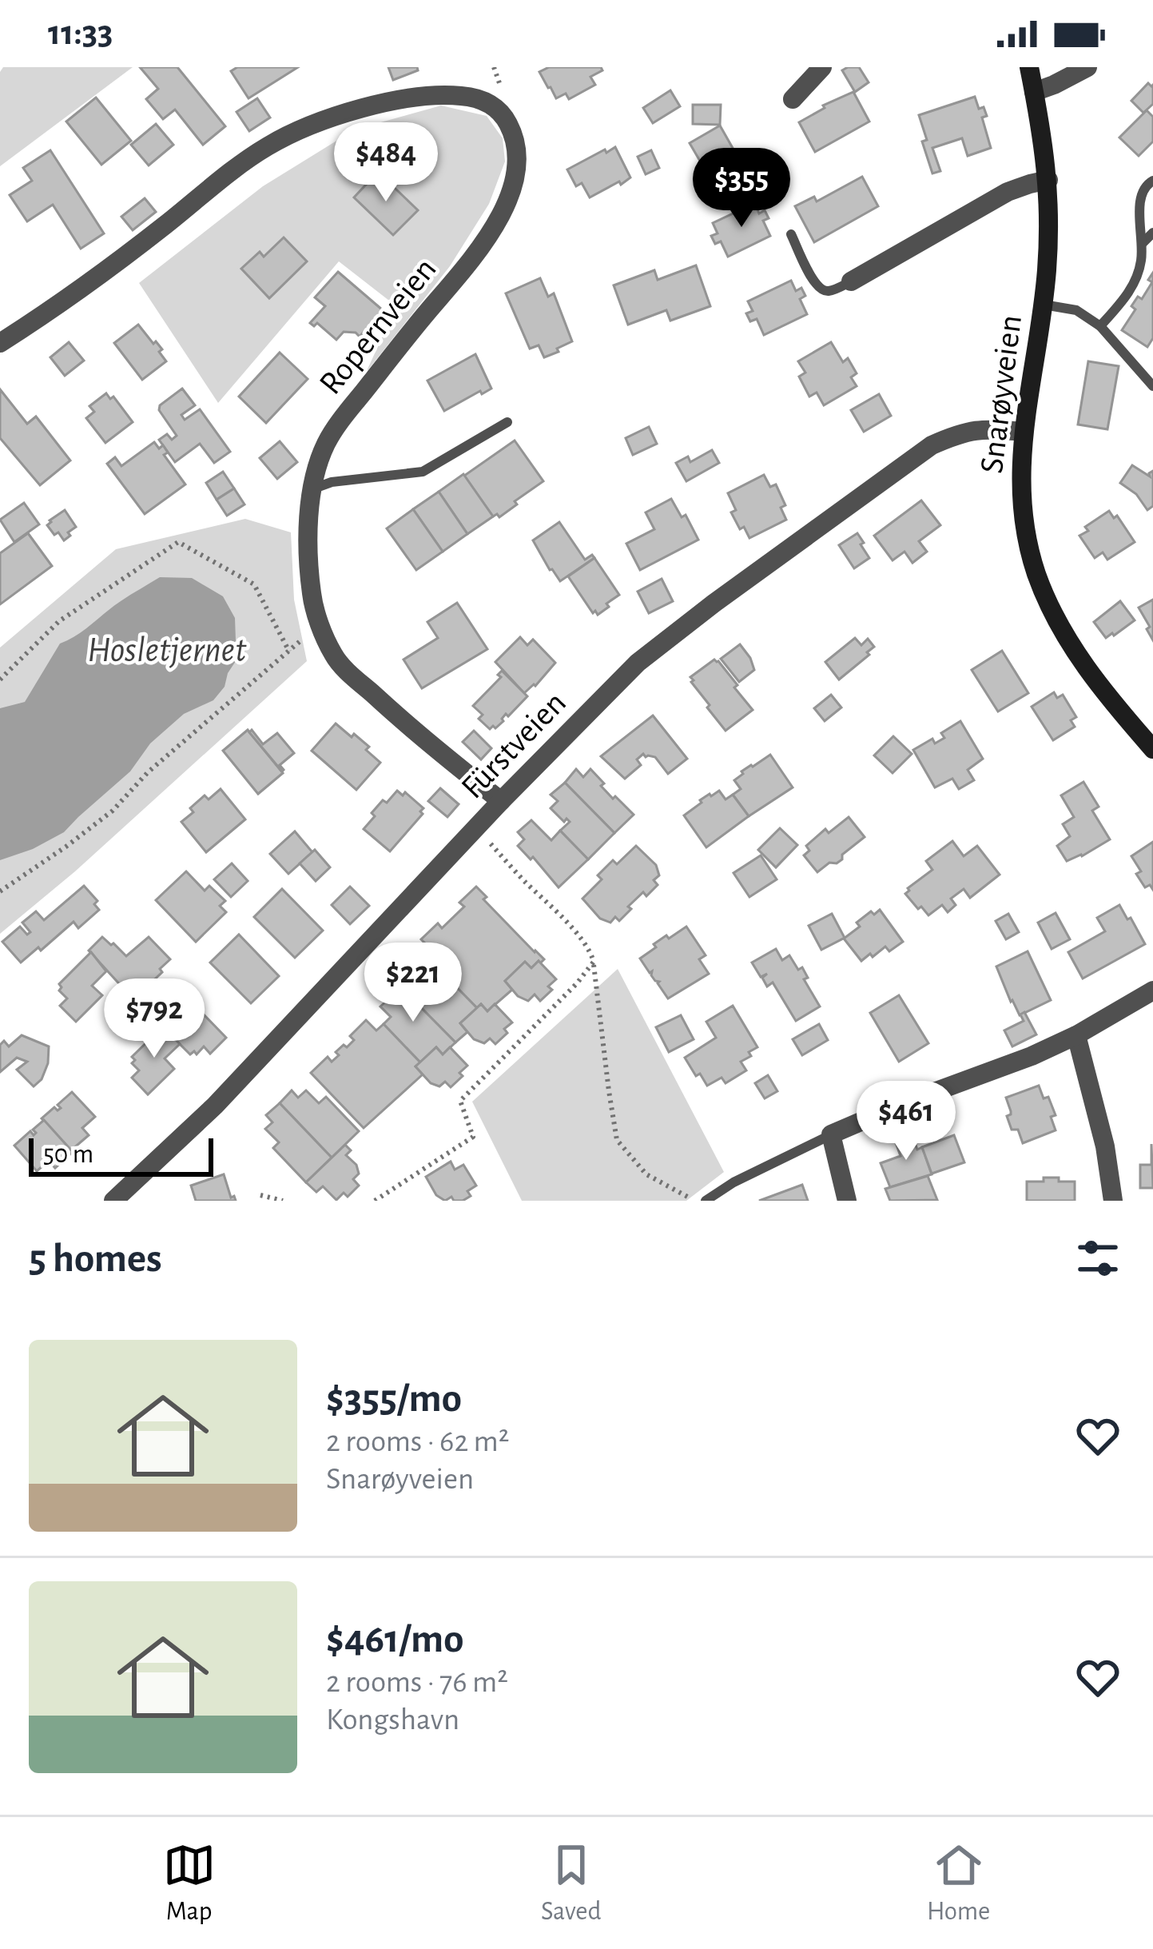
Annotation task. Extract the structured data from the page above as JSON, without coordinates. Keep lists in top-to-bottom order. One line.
{"streets":{"street":["Ropernveien","Snarøyveien","Fürstveien"]},"crossings":[["Ropernveien","Fürstveien"],["Snarøyveien","Fürstveien"]],"water":["Hosletjernet"],"scale_bar":"50 m","page":{"status":"11:33","price":["$484","$355","$221","$792","$461"],"scale":"50 m","heading":"5 homes","list":[{"name":"$355/mo","note":"2 rooms · 62 m² · Snarøyveien"},{"name":"$461/mo","note":"2 rooms · 76 m² · Kongshavn"}],"tabs":["Map","Saved","Home"]}}
